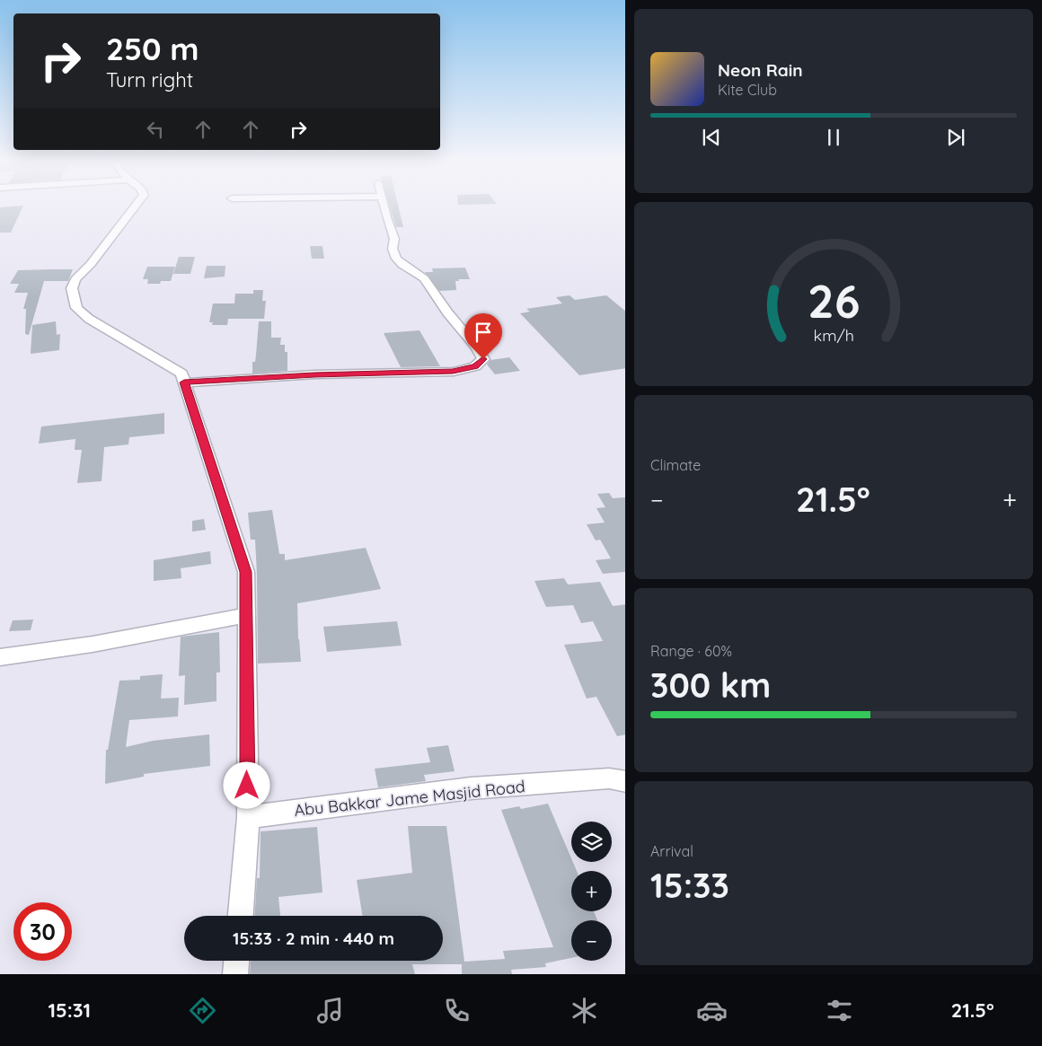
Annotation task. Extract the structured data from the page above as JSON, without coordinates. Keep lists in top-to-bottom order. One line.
{"streets":{"street":["Abu Bakkar Jame Masjid Road"]},"page":{"turn":["250 m","Turn right"],"song":["Neon Rain","Kite Club"],"tile":["Climate",["Range · 60%","300 km"],["Arrival","15:33"]],"heat":["−","21.5°","+"],"map_buttons":["+","−"],"limit":"30","trip":"15:33 · 2 min · 440 m","tabs":["15:31","21.5°"],"gauge":["26","km/h"]}}
